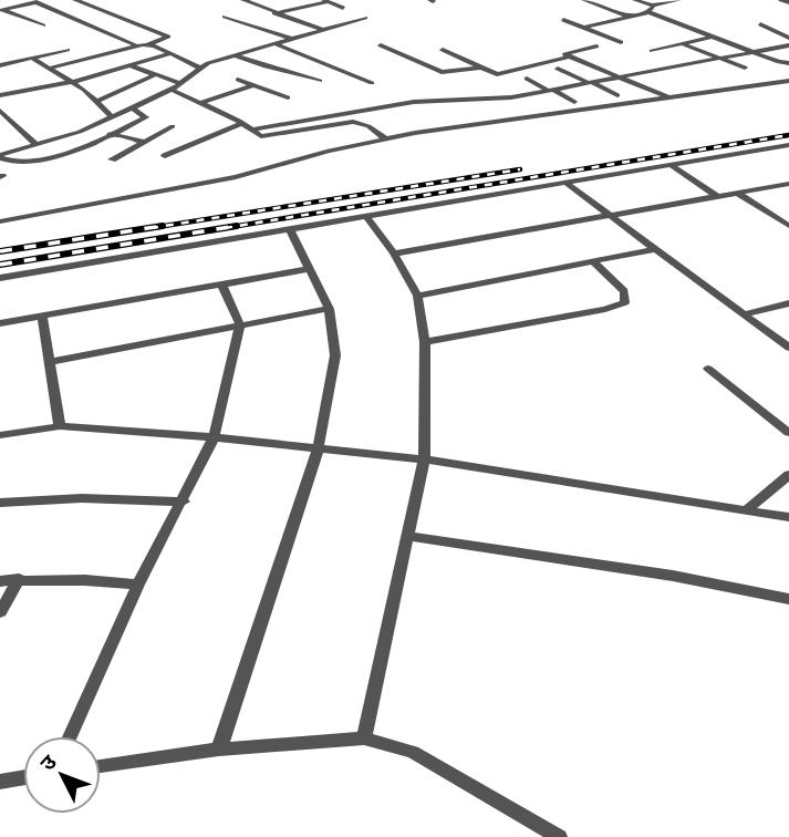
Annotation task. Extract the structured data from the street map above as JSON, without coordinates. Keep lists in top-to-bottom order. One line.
{"north":"top left"}
